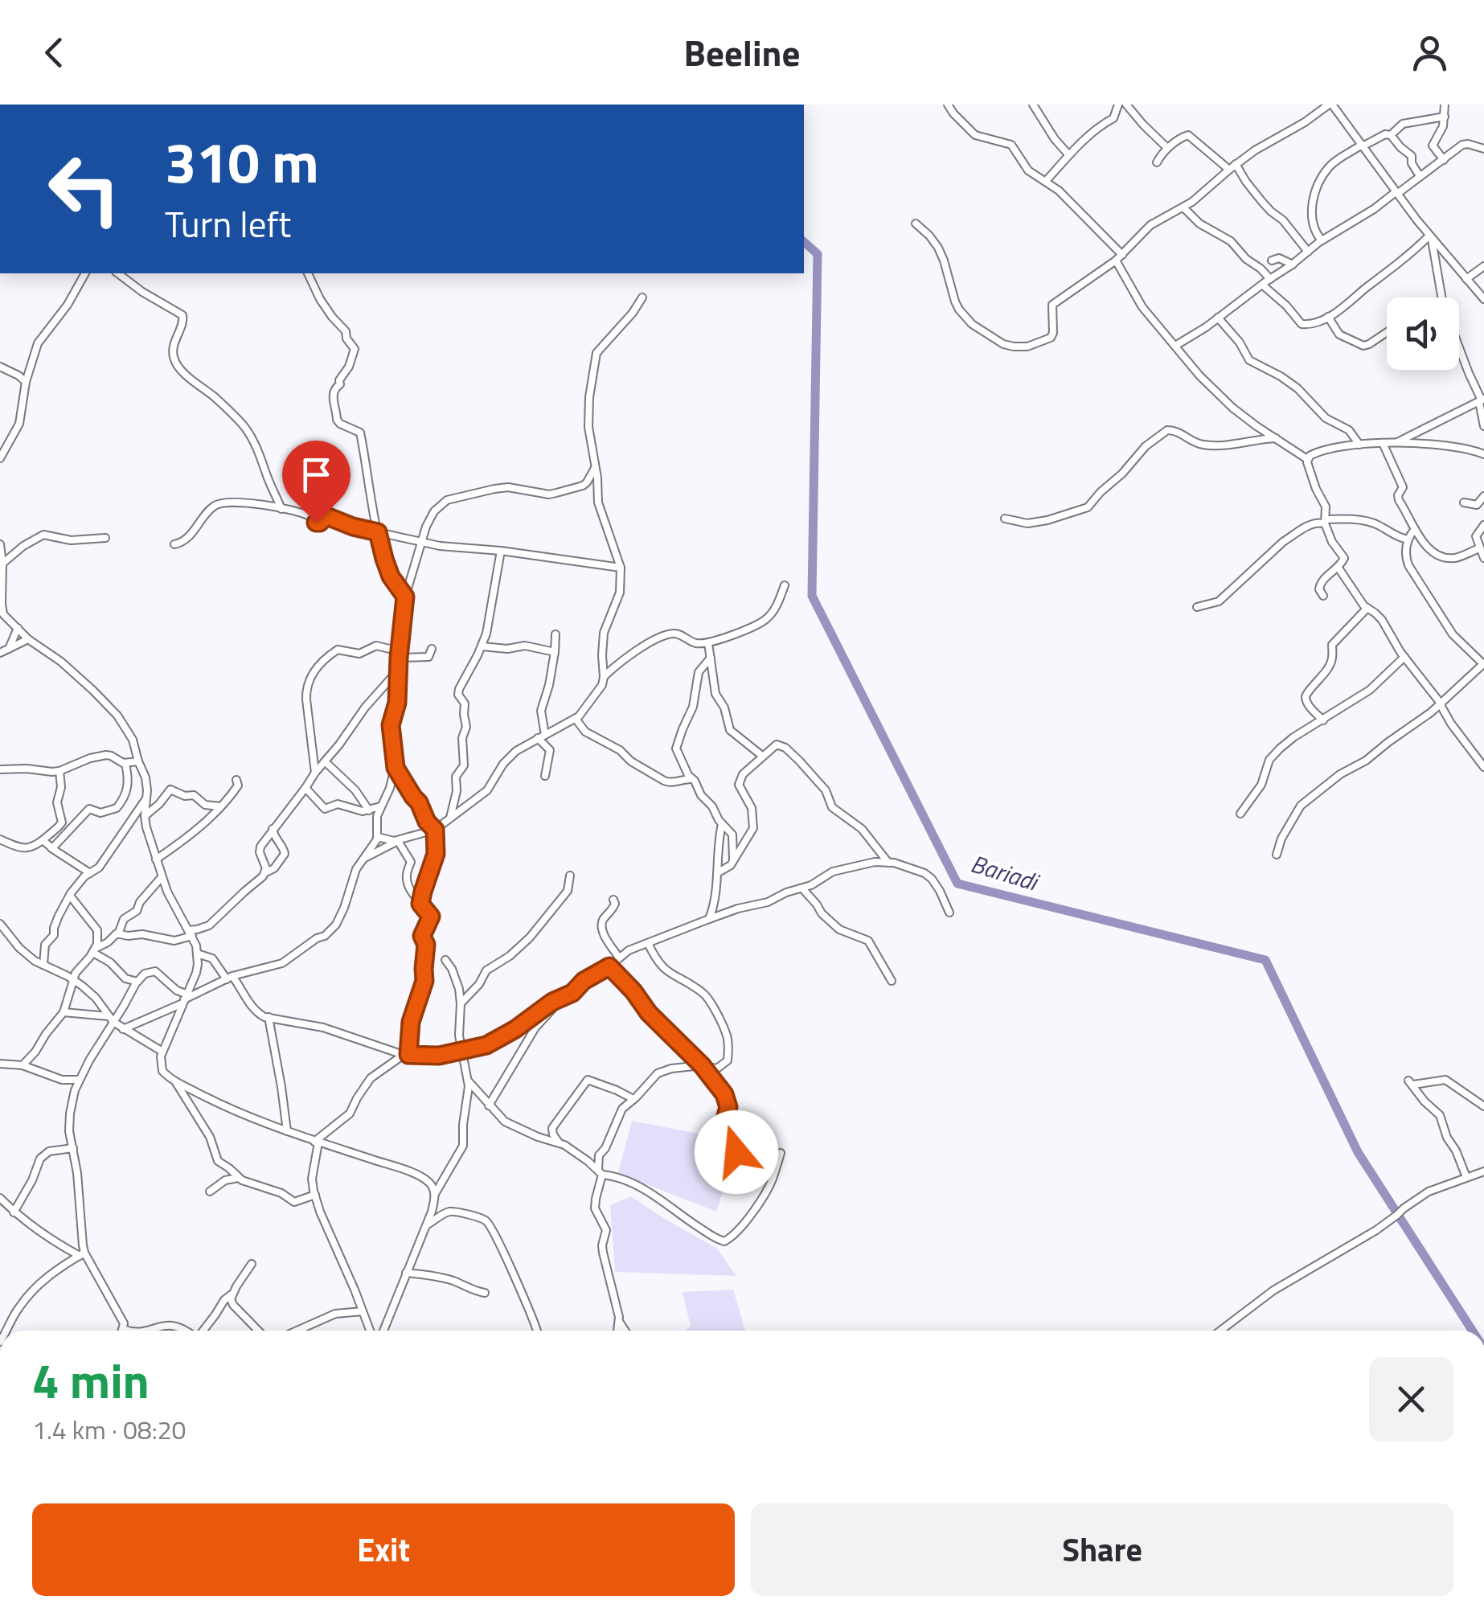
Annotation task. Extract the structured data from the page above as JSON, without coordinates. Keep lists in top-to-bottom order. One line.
{"water":["Bariadi"],"page":{"header":"Beeline","turn":["310 m","Turn left"],"heading":["4 min","1.4 km · 08:20"],"buttons":["Exit","Share"]}}
